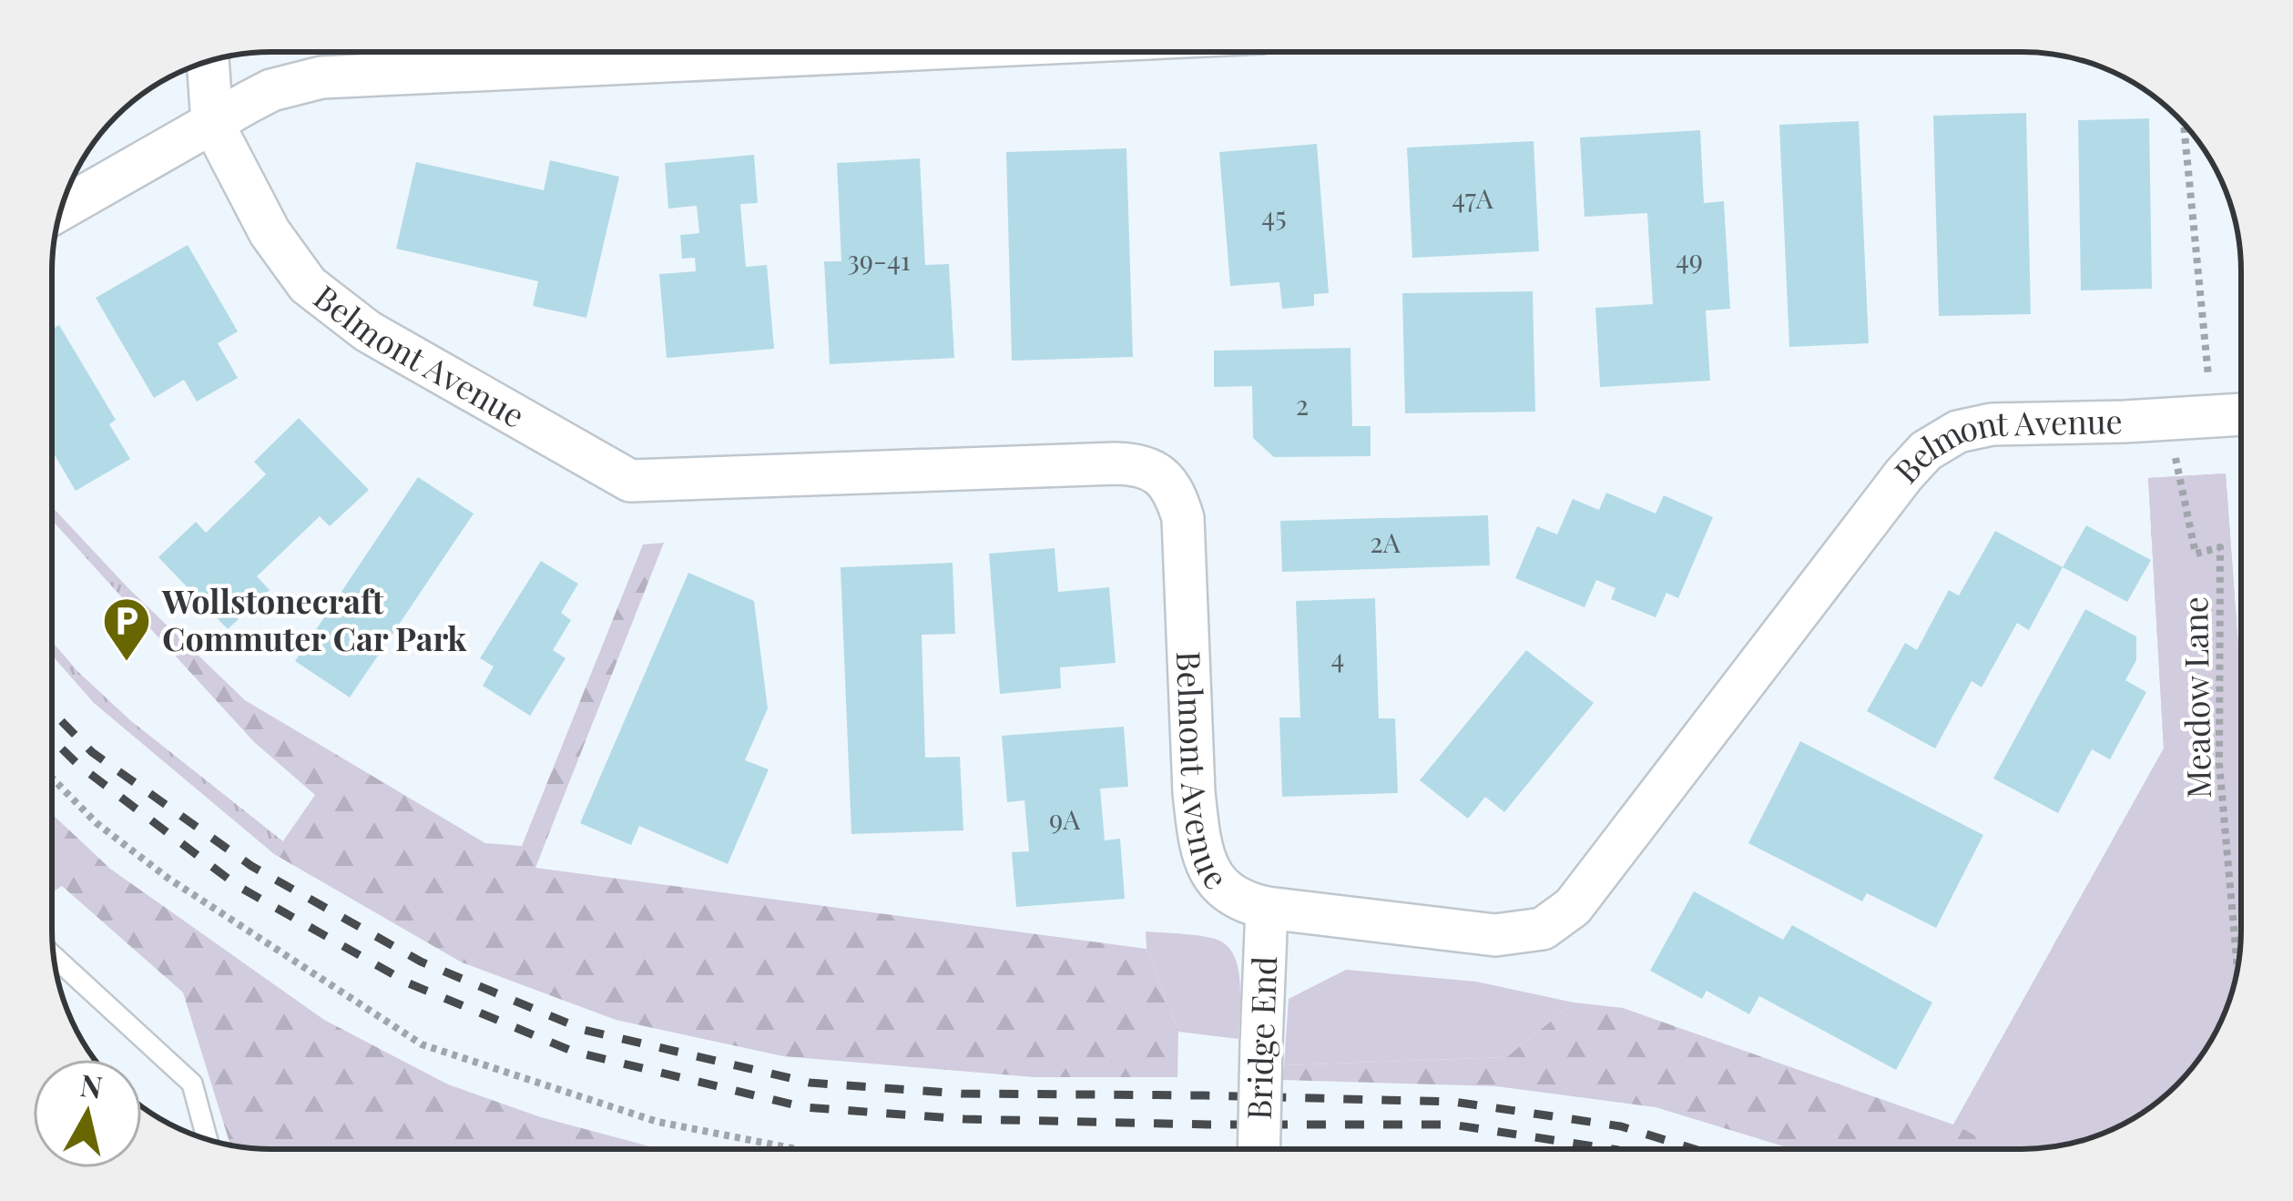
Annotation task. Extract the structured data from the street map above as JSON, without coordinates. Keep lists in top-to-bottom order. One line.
{"streets":{"street":["Belmont Avenue","Bridge End"],"path":["Meadow Lane"]},"crossings":[["Belmont Avenue","Meadow Lane"],["Belmont Avenue","Bridge End"]],"places":{"parking":["Wollstonecraft Commuter Car Park"]},"house_numbers":["47A","45","49","39-41","2","2A","4","9A"],"north":"top"}
